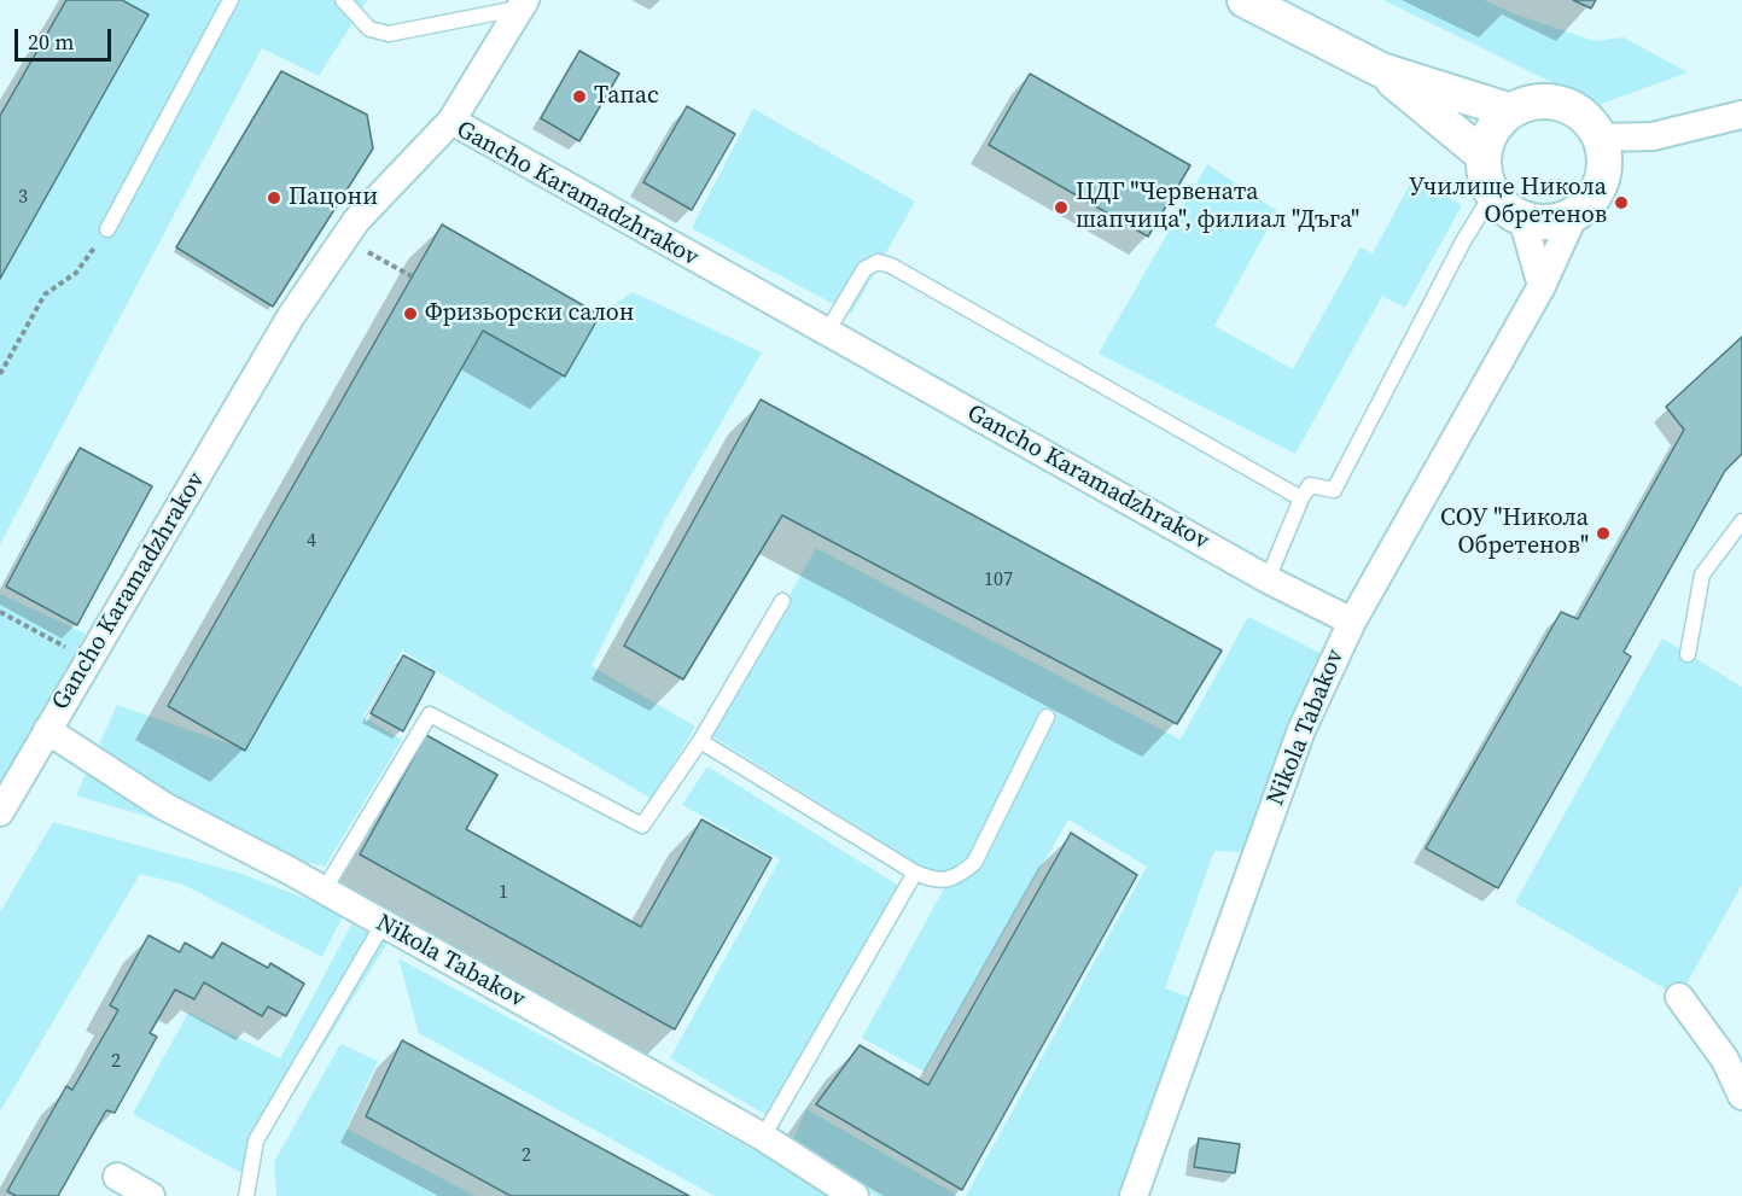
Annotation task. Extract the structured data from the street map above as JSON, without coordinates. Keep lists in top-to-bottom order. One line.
{"streets":{"street":["Gancho Karamadzhrakov","Nikola Tabakov"]},"crossings":[["Gancho Karamadzhrakov","Nikola Tabakov"]],"places":["Тапас","Пацони","Училище Никола Обретенов","ЦДГ \"Червената шапчица\", филиал \"Дъга\"","Фризьорски салон","СОУ \"Никола Обретенов\""],"house_numbers":["3","4","107","1","2","2"],"scale_bar":"20 m"}
